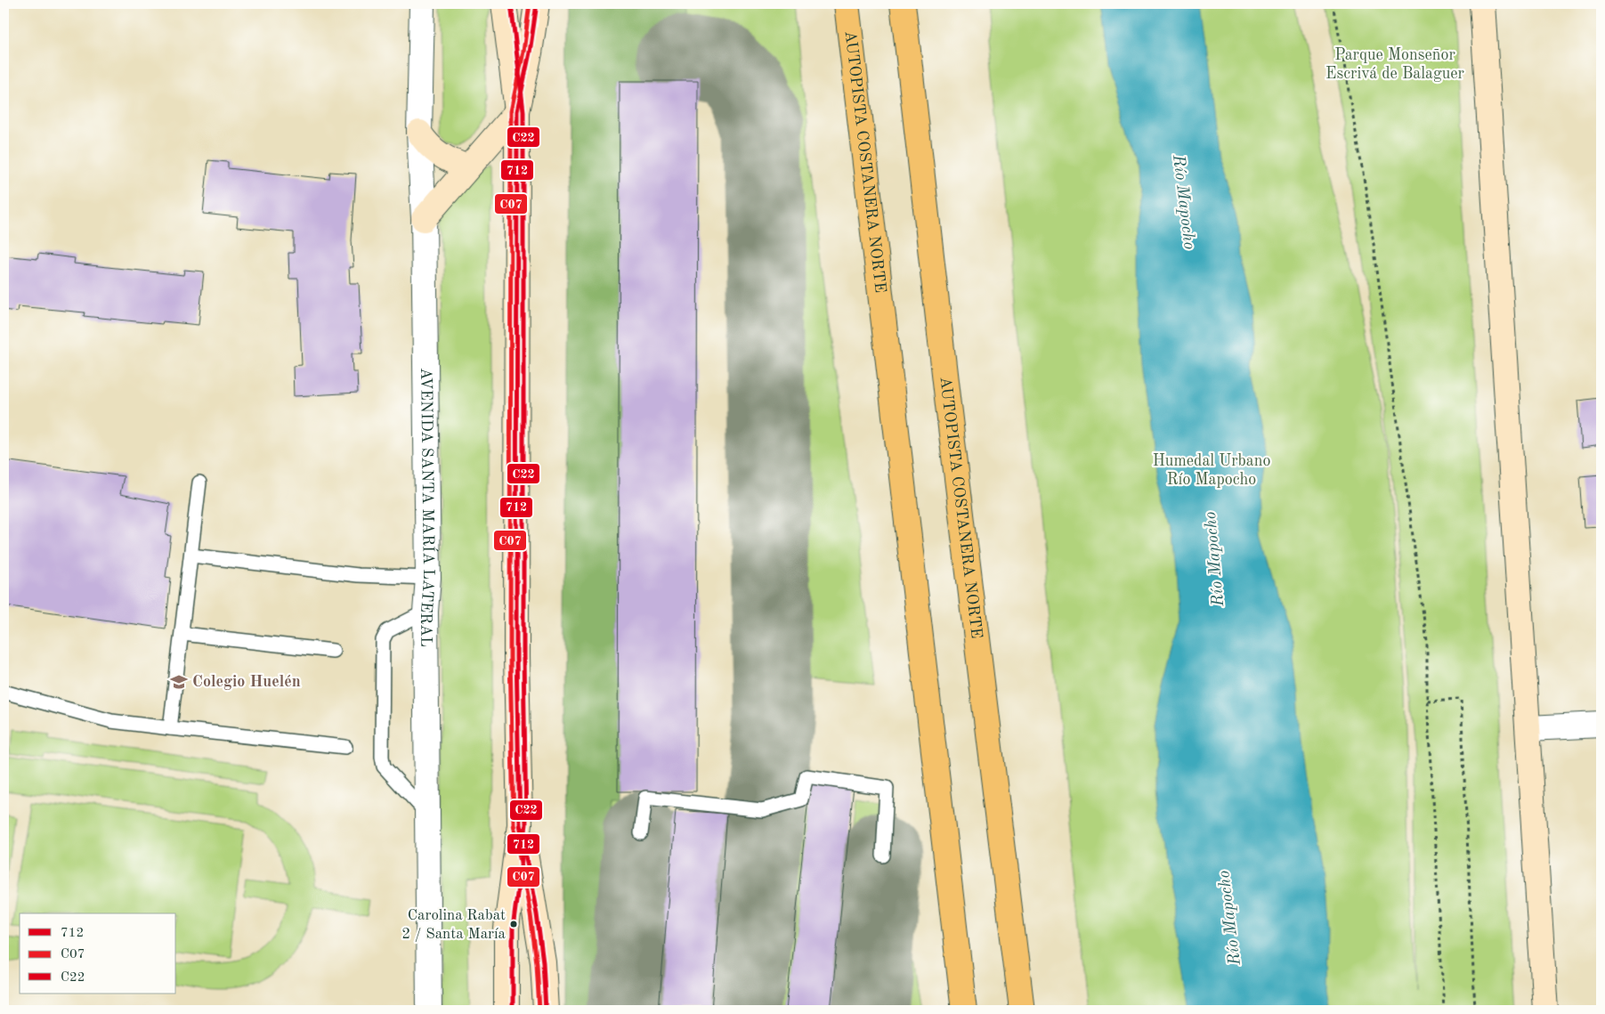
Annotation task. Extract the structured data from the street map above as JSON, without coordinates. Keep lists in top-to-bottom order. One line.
{"streets":{"highway":["AUTOPISTA COSTANERA NORTE"],"street":["AVENIDA SANTA MARÍA LATERAL"]},"water":["Río Mapocho"],"parks":["Parque Monseñor Escrivá de Balaguer","Humedal Urbano Río Mapocho"],"places":{"school or university":["Colegio Huelén"],"other":["Carolina Rabat 2 / Santa María"]},"lines":["transit line 712","transit line C07","transit line C22"],"legend":["712","C07","C22"]}
